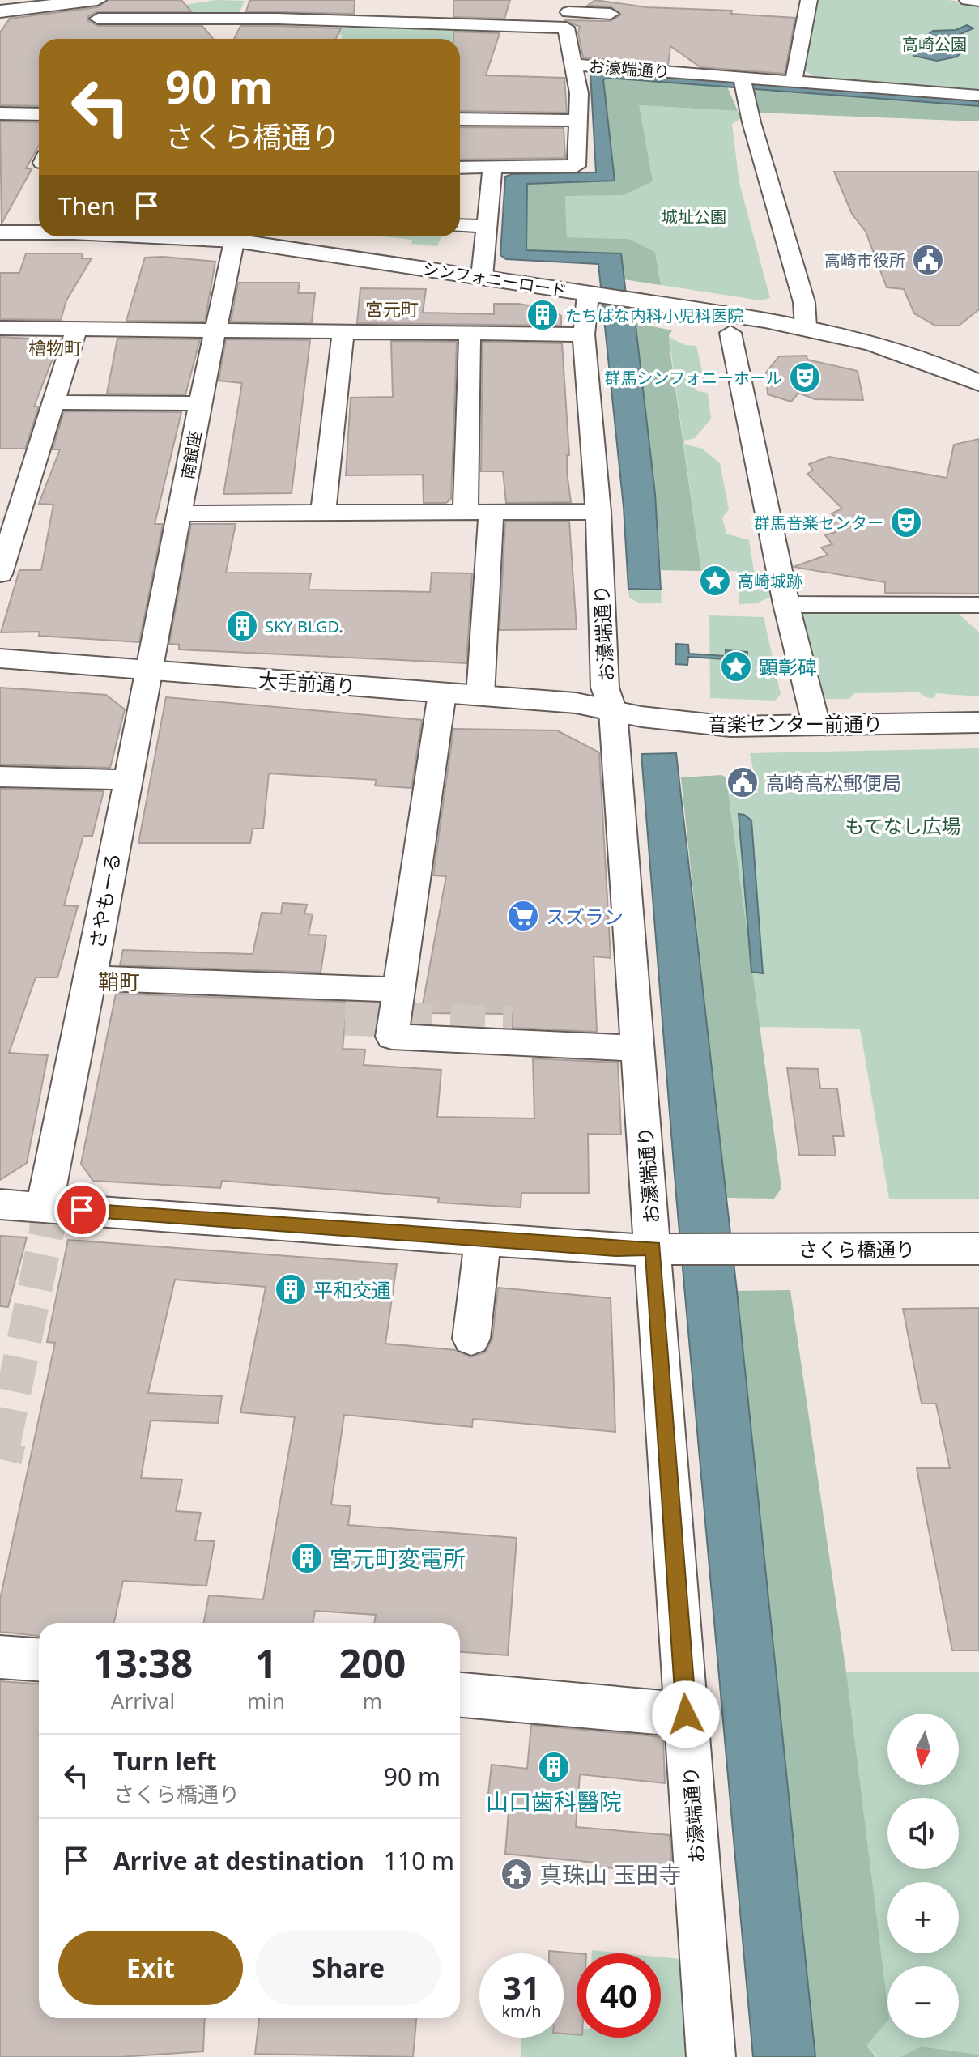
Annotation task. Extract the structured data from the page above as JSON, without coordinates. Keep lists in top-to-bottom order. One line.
{"streets":{"main road":["シンフォニーロード","大手前通り","音楽センター前通り"],"street":["お濠端通り","南銀座","さやもーる","さくら橋通り"]},"crossings":[["お濠端通り","シンフォニーロード"],["お濠端通り","大手前通り"],["お濠端通り","音楽センター前通り"],["お濠端通り","さくら橋通り"],["南銀座","大手前通り"],["南銀座","さやもーる"],["大手前通り","音楽センター前通り"],["大手前通り","さやもーる"]],"districts":["宮元町","檜物町","鞘町"],"parks":["高崎公園","城址公園","もてなし広場"],"places":{"public building":["高崎市役所","高崎高松郵便局"],"building":["たちばな内科小児科医院","SKY BLGD.","平和交通","宮元町変電所","山口歯科醫院"],"theatre":["群馬シンフォニーホール","群馬音楽センター"],"place":["高崎城跡","顕彰碑"],"supermarket":["スズラン"],"temple":["真珠山 玉田寺"]},"north":"bottom","page":{"turn":["90 m","さくら橋通り"],"then":"Then","eta":["13:38","Arrival","1","min","200","m"],"map_buttons":["+","−"],"list":[{"name":"Turn left","note":"さくら橋通り","value":"90 m"},{"name":"Arrive at destination","value":"110 m"}],"buttons":["Exit","Share"],"speed":"31 km/h","limit":"40"}}
